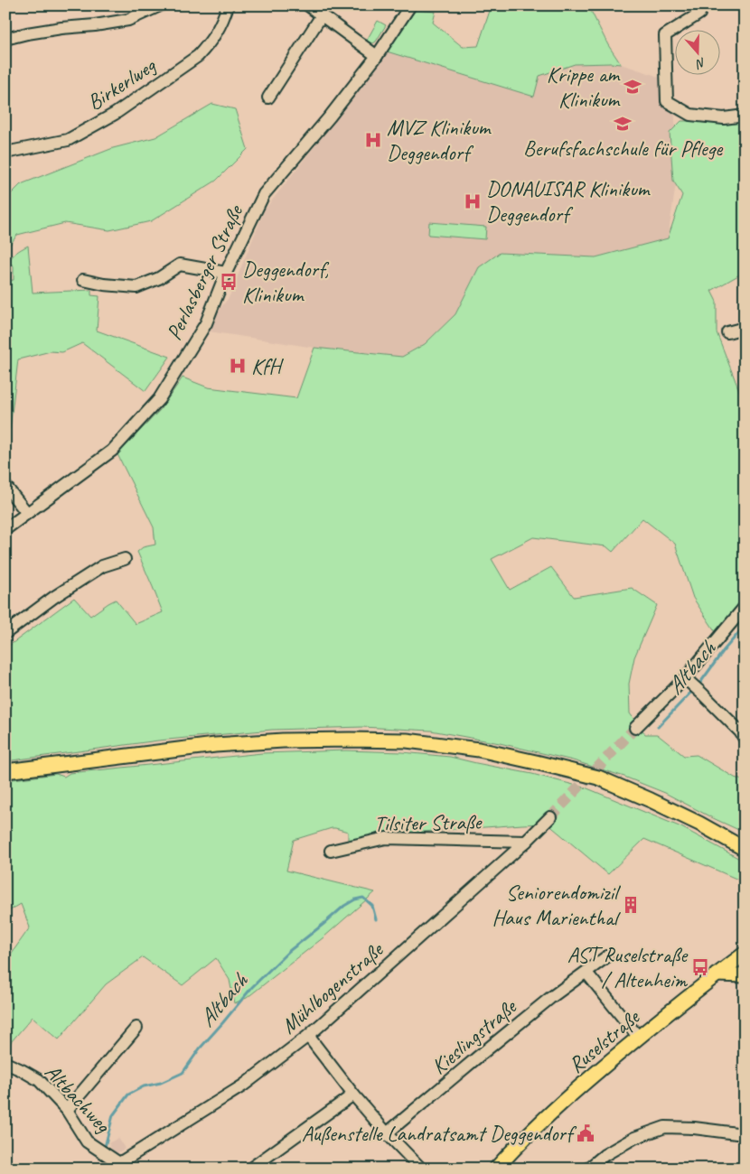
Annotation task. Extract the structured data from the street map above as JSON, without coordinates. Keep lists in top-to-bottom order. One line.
{"streets":{"main road":["Ruselstraße"],"street":["Birkerlweg","Perlasberger Straße","Tilsiter Straße","Mühlbogenstraße","Kieslingstraße","Altbachweg"]},"crossings":[["Tilsiter Straße","Mühlbogenstraße"],["Mühlbogenstraße","Altbachweg"]],"water":["Altbach"],"places":{"school or university":["Krippe am Klinikum","Berufsfachschule für Pflege"],"hospital":["MVZ Klinikum Deggendorf","DONAUISAR Klinikum Deggendorf","KfH"],"bus stop":["Deggendorf, Klinikum","AST Ruselstraße / Altenheim"],"building":["Seniorendomizil Haus Marienthal"],"public building":["Außenstelle Landratsamt Deggendorf"]},"north":"bottom"}
